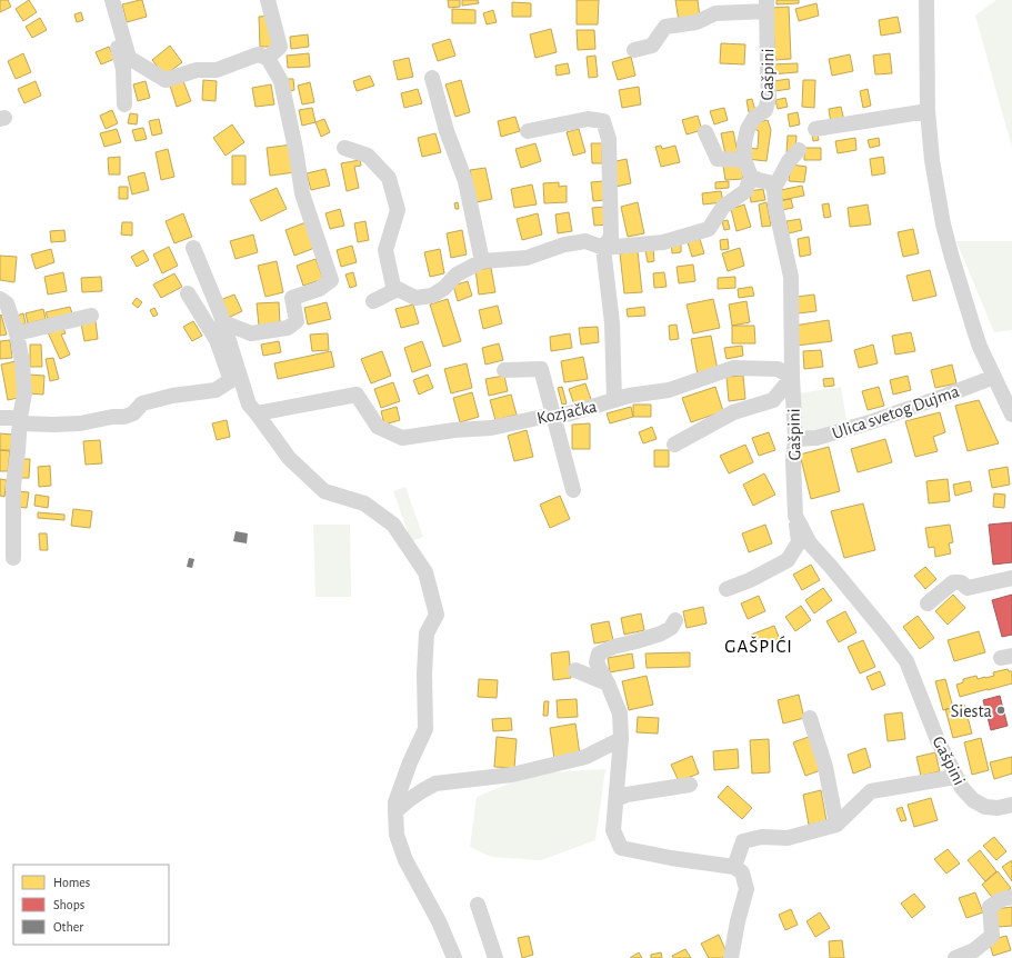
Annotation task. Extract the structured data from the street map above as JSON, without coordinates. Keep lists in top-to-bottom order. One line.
{"streets":{"street":["Gašpini","Kozjačka","Ulica svetog Dujma"]},"crossings":[["Gašpini","Kozjačka"],["Gašpini","Ulica svetog Dujma"]],"districts":["GAŠPIĆI"],"places":["Siesta"],"legend":["Homes","Shops","Other"]}
